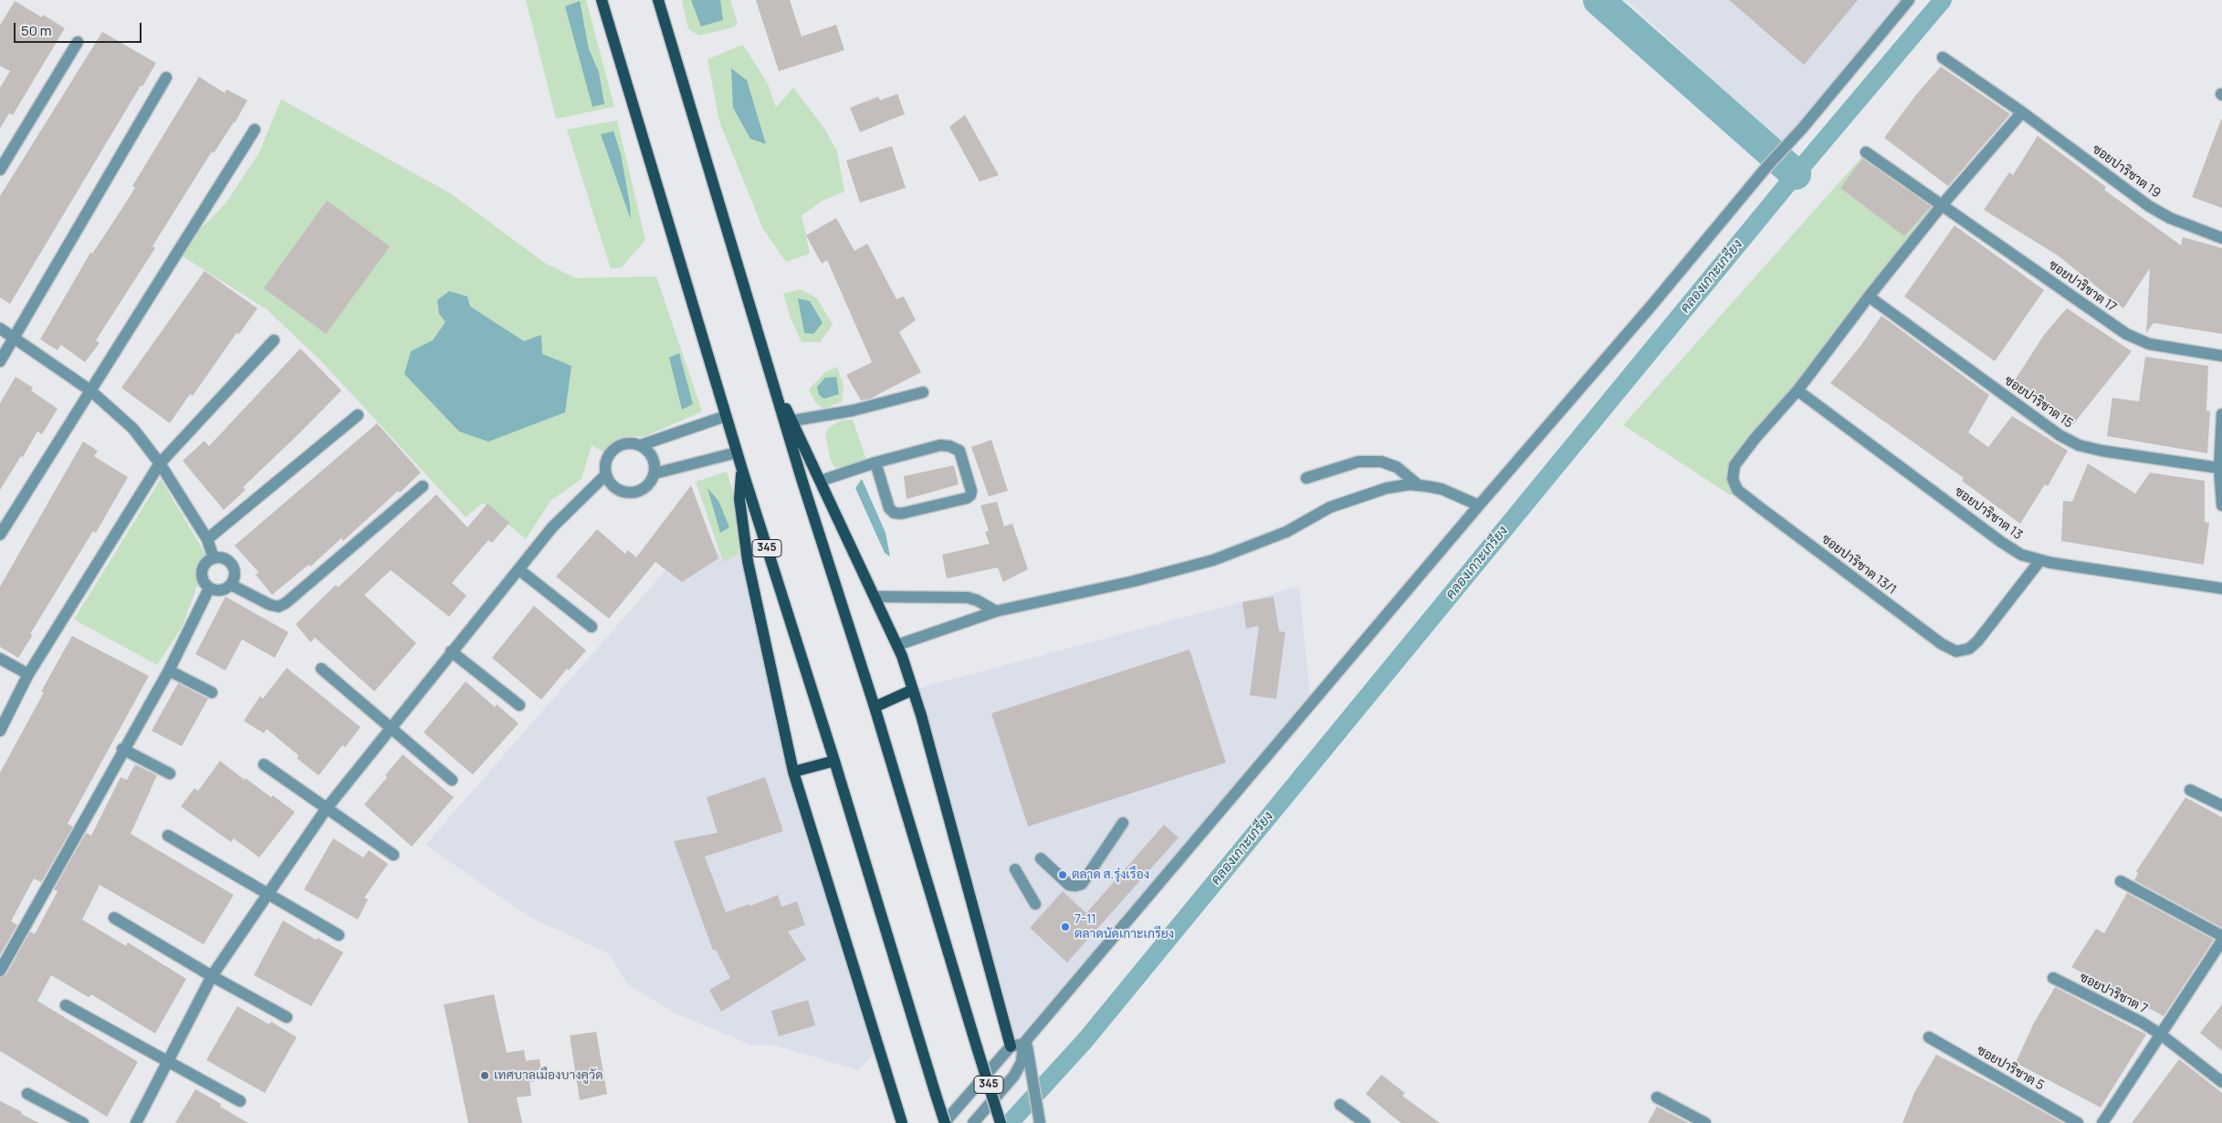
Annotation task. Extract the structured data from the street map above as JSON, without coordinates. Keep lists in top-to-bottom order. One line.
{"streets":{"main road":["345"],"street":["ซอยปาริชาต 19","ซอยปาริชาต 17","ซอยปาริชาต 15","ซอยปาริชาต 13","ซอยปาริชาต 13/1","ซอยปาริชาต 7","ซอยปาริชาต 5"]},"crossings":[["ซอยปาริชาต 19","ซอยปาริชาต 13/1"],["ซอยปาริชาต 17","ซอยปาริชาต 13/1"],["ซอยปาริชาต 15","ซอยปาริชาต 13/1"],["ซอยปาริชาต 13","ซอยปาริชาต 13/1"]],"water":["คลองเกาะเกรียง"],"places":["ตลาด ส.รุ่งเรือง","7-11 ตลาดนัดเกาะเกรียง","เทศบาลเมืองบางคูวัด"],"scale_bar":"50 m"}
